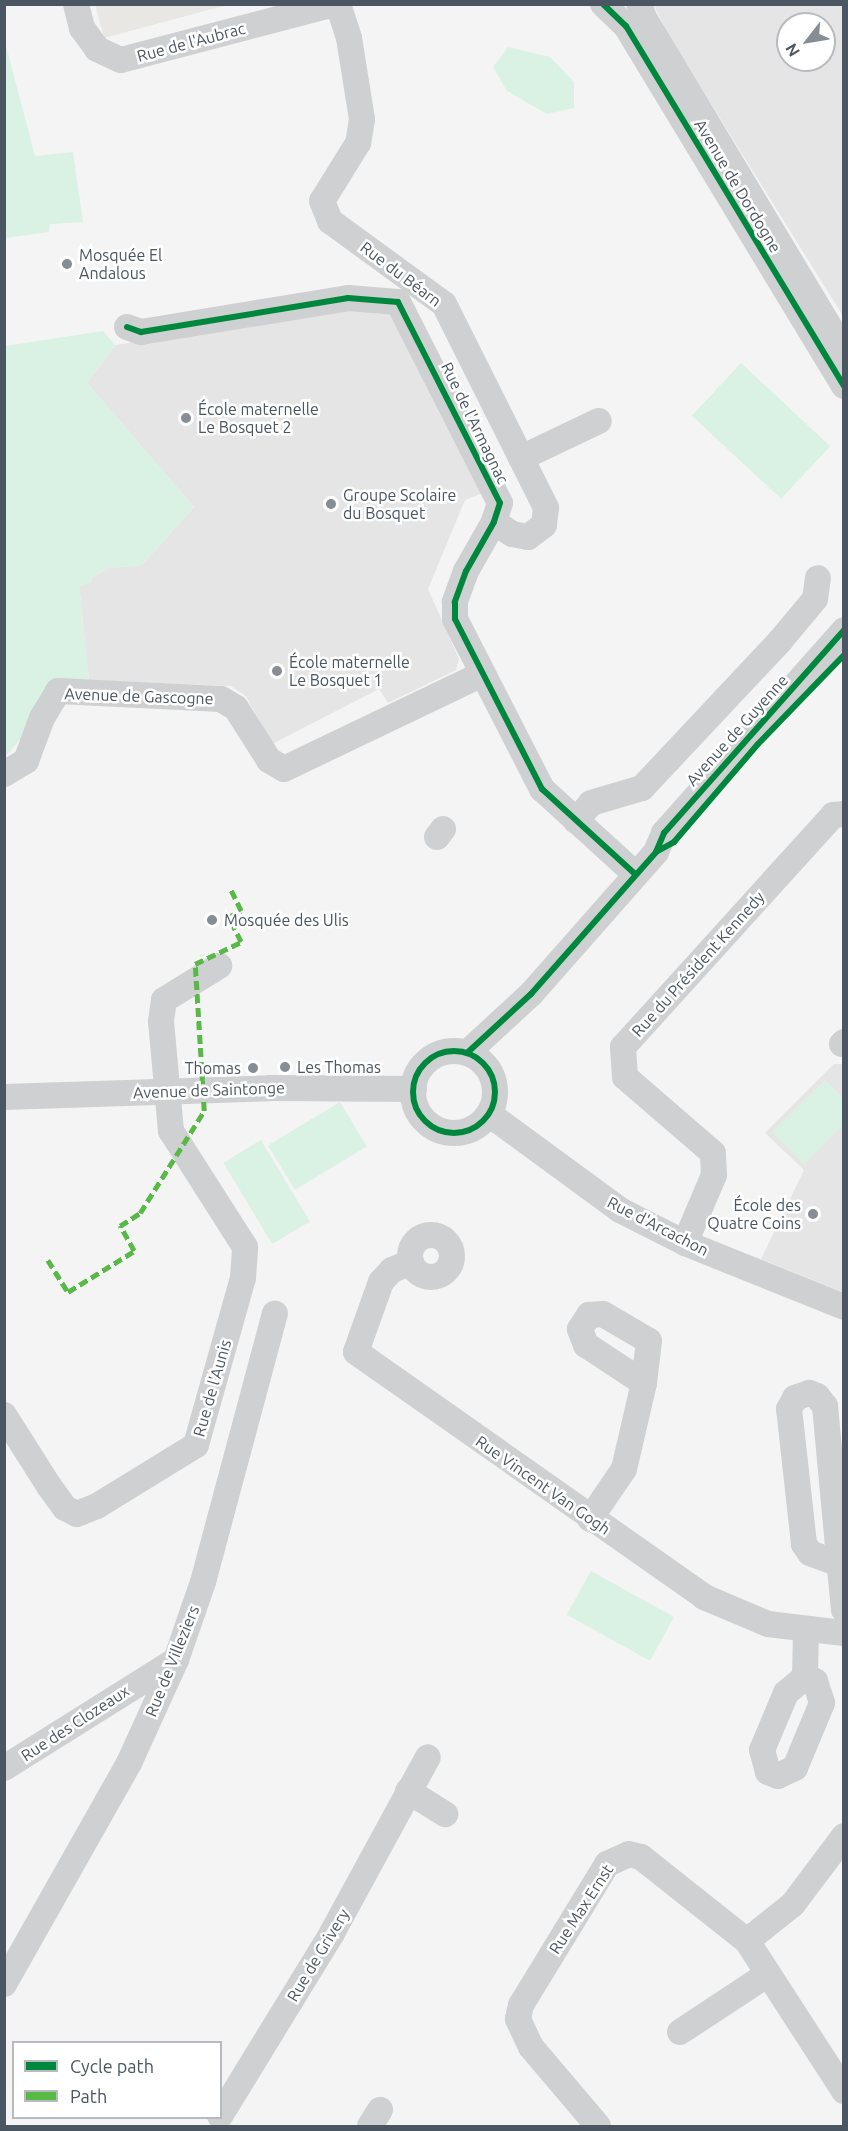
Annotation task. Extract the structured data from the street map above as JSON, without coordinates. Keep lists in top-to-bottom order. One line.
{"streets":{"street":["Rue de l'Aubrac","Avenue de Dordogne","Rue du Béarn","Rue de l'Armagnac","Avenue de Gascogne","Avenue de Guyenne","Rue du Président Kennedy","Avenue de Saintonge","Rue d'Arcachon","Rue de l'Aunis","Rue Vincent Van Gogh","Rue de Villeziers","Rue des Clozeaux","Rue Max Ernst","Rue de Grivery"]},"crossings":[["Rue du Béarn","Rue de l'Armagnac"],["Rue de l'Armagnac","Avenue de Gascogne"],["Rue de l'Armagnac","Avenue de Guyenne"],["Avenue de Guyenne","Avenue de Saintonge"],["Avenue de Guyenne","Rue d'Arcachon"],["Rue du Président Kennedy","Rue d'Arcachon"],["Avenue de Saintonge","Rue d'Arcachon"],["Avenue de Saintonge","Rue de l'Aunis"],["Rue de Villeziers","Rue des Clozeaux"]],"places":["Mosquée El Andalous","École maternelle Le Bosquet 2","Groupe Scolaire du Bosquet","École maternelle Le Bosquet 1","Mosquée des Ulis","Les Thomas","Thomas","École des Quatre Coins"],"legend":["Cycle path","Path"],"north":"bottom left"}
